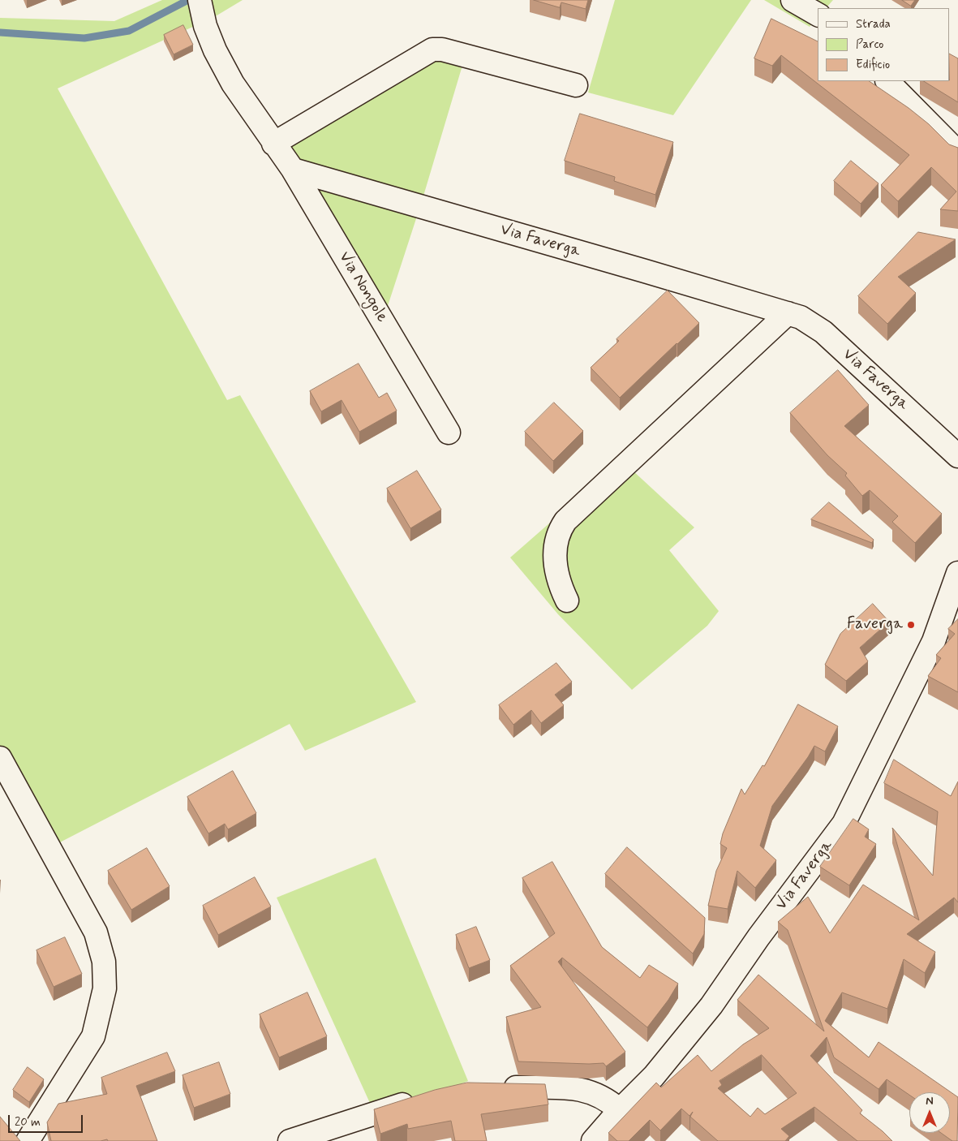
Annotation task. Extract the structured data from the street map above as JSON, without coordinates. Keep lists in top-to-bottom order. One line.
{"streets":{"street":["Via Faverga","Via Nongole"]},"crossings":[["Via Faverga","Via Nongole"]],"places":["Faverga"],"legend":["Strada","Parco","Edificio"],"scale_bar":"20 m","north":"top"}
